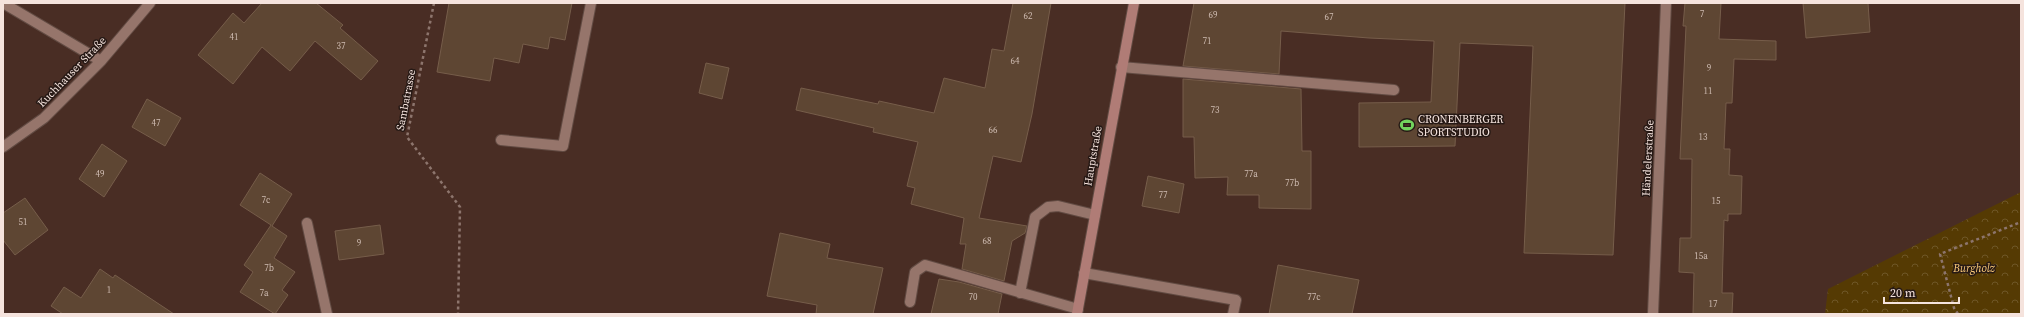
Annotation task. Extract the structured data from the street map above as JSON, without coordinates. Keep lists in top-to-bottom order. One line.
{"streets":{"main road":["Hauptstraße"],"street":["Kuchhauser Straße","Händelerstraße"],"path":["Sambatrasse"]},"parks":["Burgholz"],"places":{"sports":["CRONENBERGER SPORTSTUDIO"]},"house_numbers":["7","69","62","67","41","71","37","64","9","11","73","47","66","13","49","77a","77b","77","7c","15","51","68","9","15a","7b","1","7a","70","77c","17"],"scale_bar":"20 m"}
